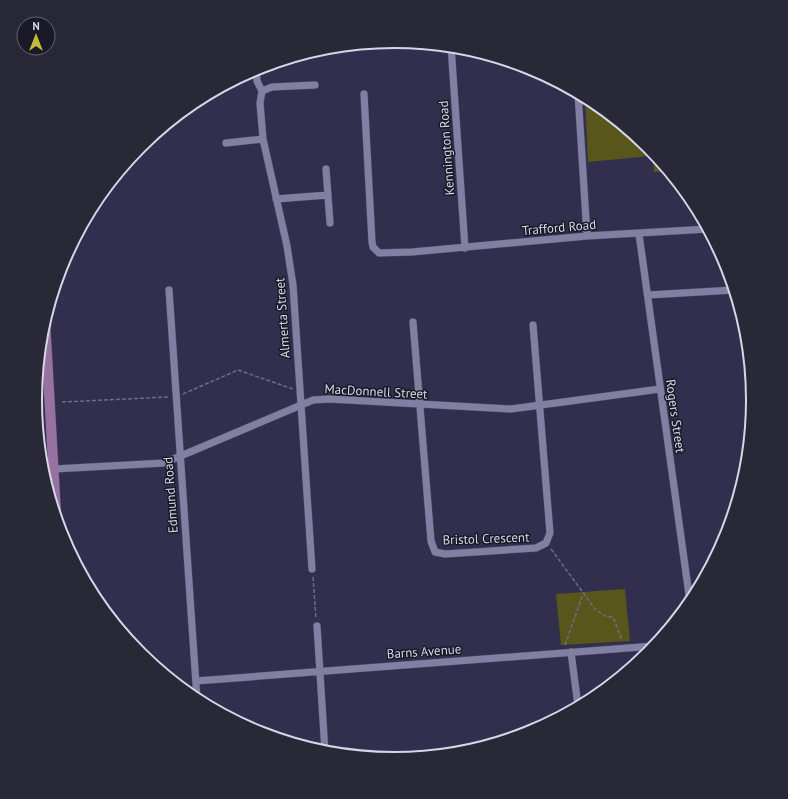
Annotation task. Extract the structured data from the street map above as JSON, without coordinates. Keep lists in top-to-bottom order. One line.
{"streets":{"street":["Kennington Road","Trafford Road","Almerta Street","MacDonnell Street","Rogers Street","Edmund Road","Bristol Crescent","Barns Avenue"]},"crossings":[["Kennington Road","Trafford Road"],["Trafford Road","Rogers Street"],["Almerta Street","MacDonnell Street"],["MacDonnell Street","Rogers Street"],["MacDonnell Street","Edmund Road"],["MacDonnell Street","Bristol Crescent"],["Edmund Road","Barns Avenue"]],"north":"top"}
